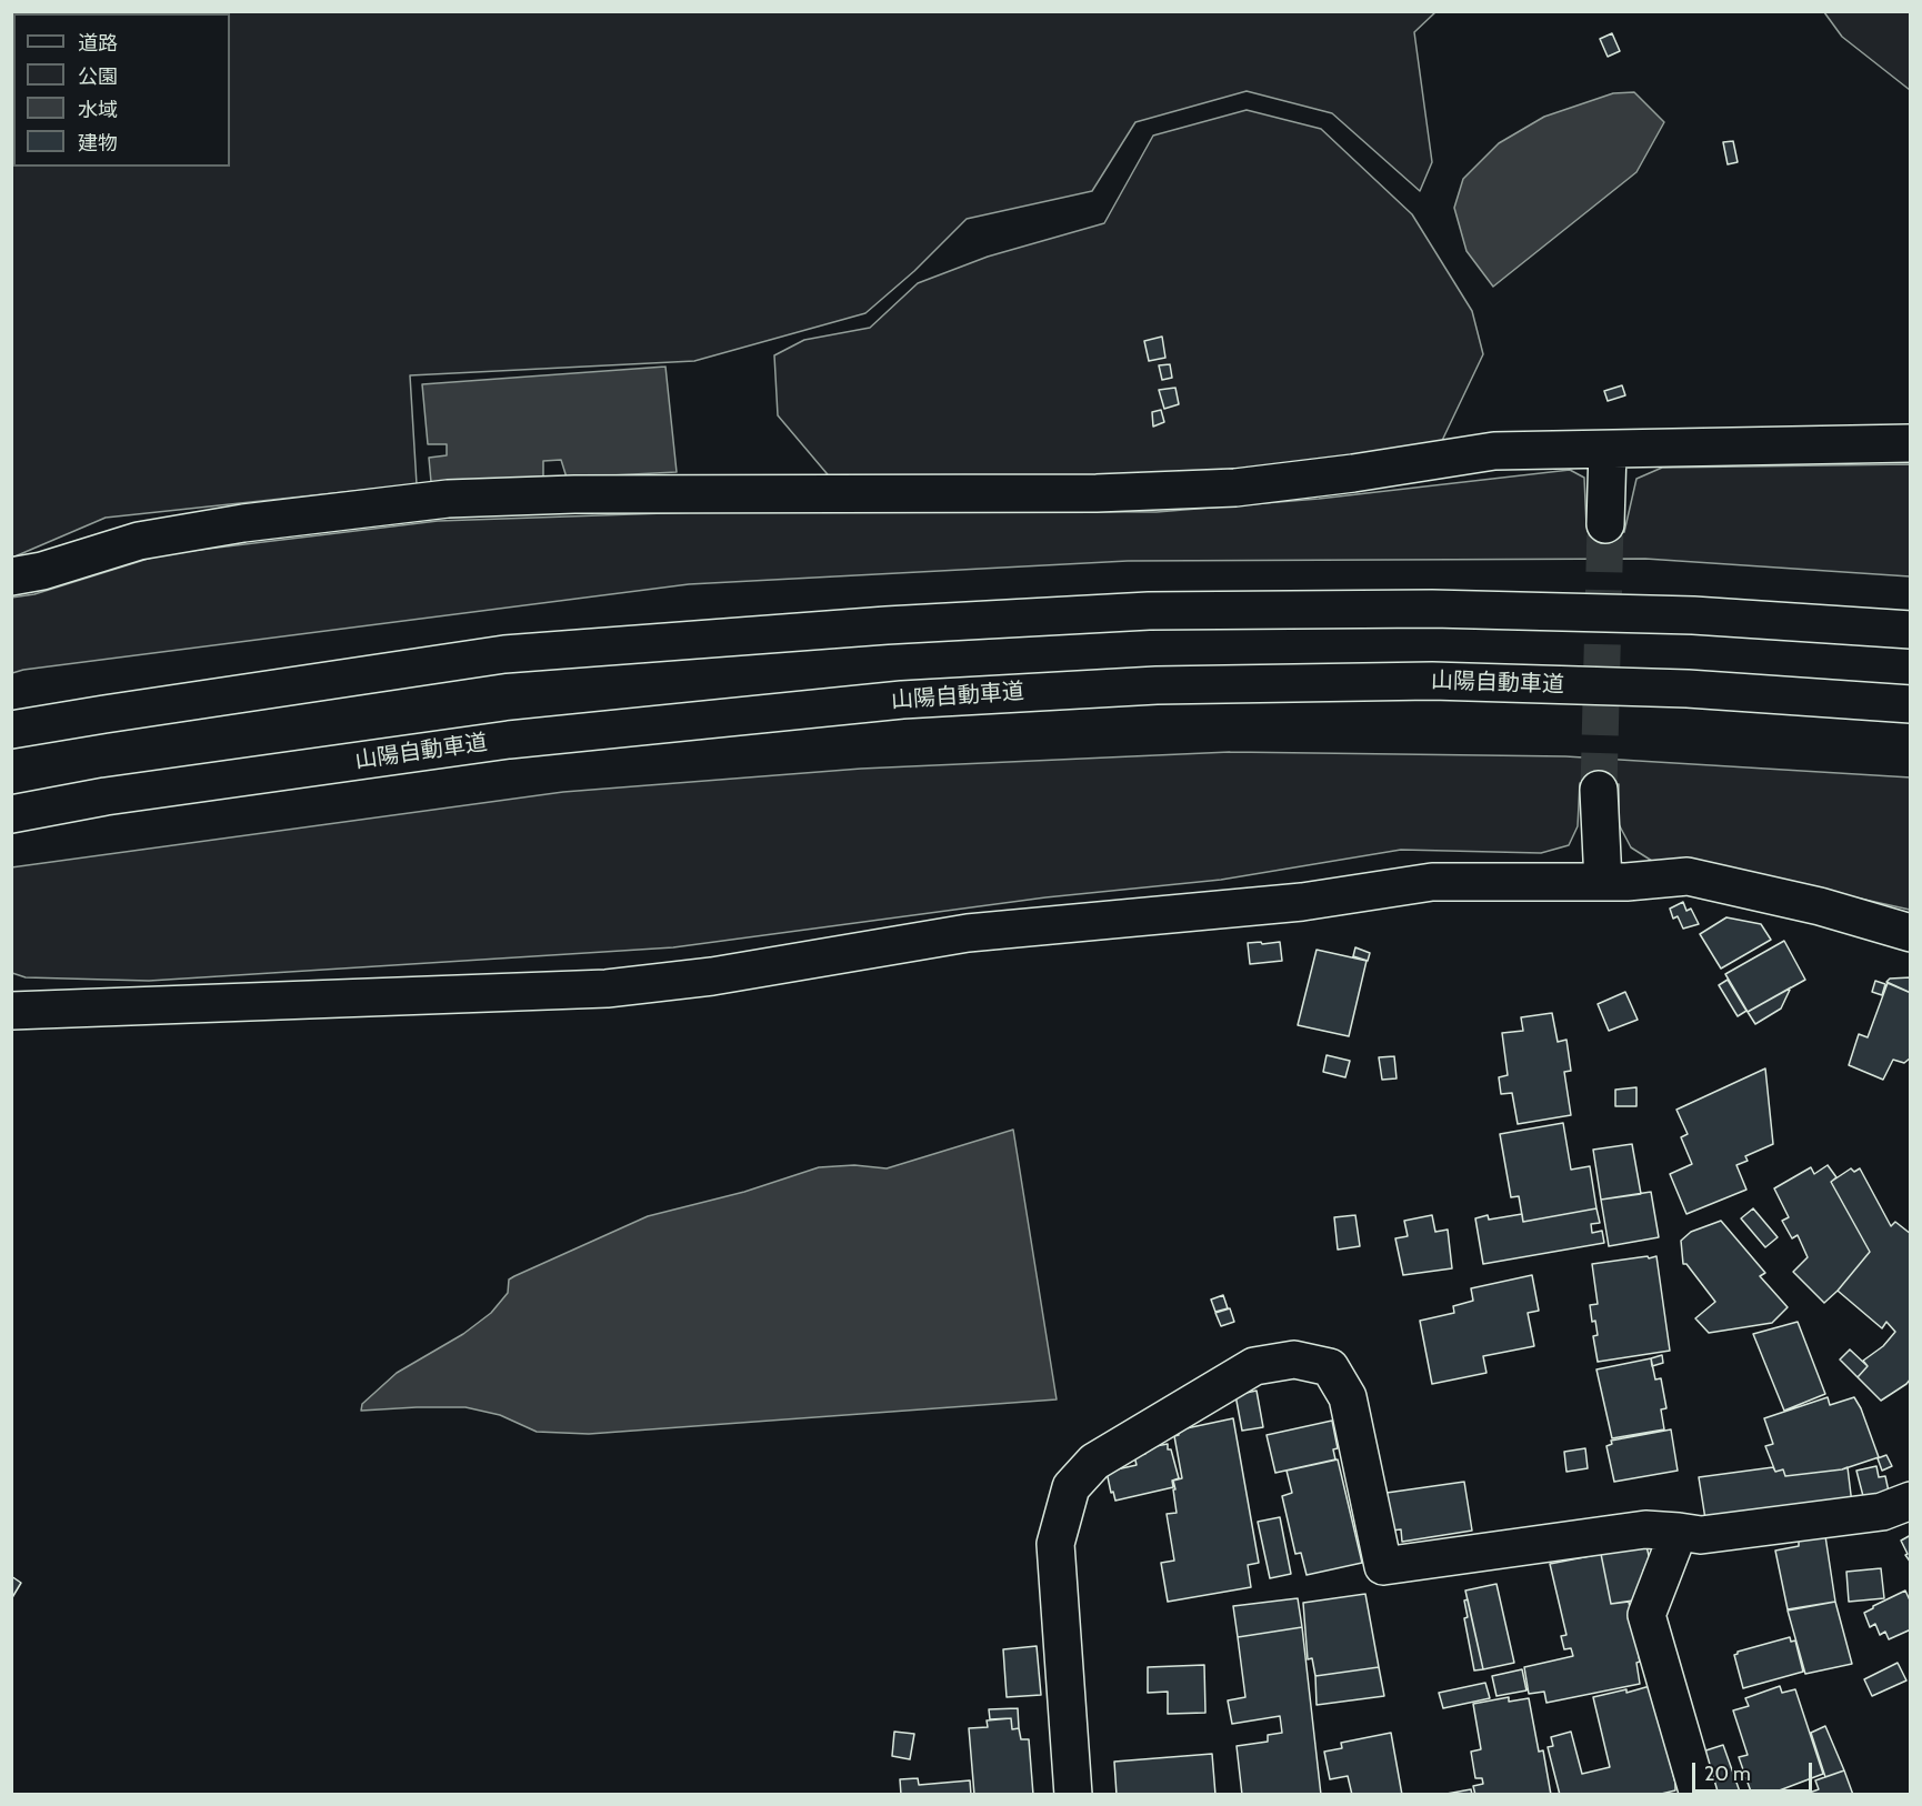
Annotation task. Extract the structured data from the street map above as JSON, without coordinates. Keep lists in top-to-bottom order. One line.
{"streets":{"main road":["山陽自動車道"]},"legend":["道路","公園","水域","建物"],"scale_bar":"20 m"}
